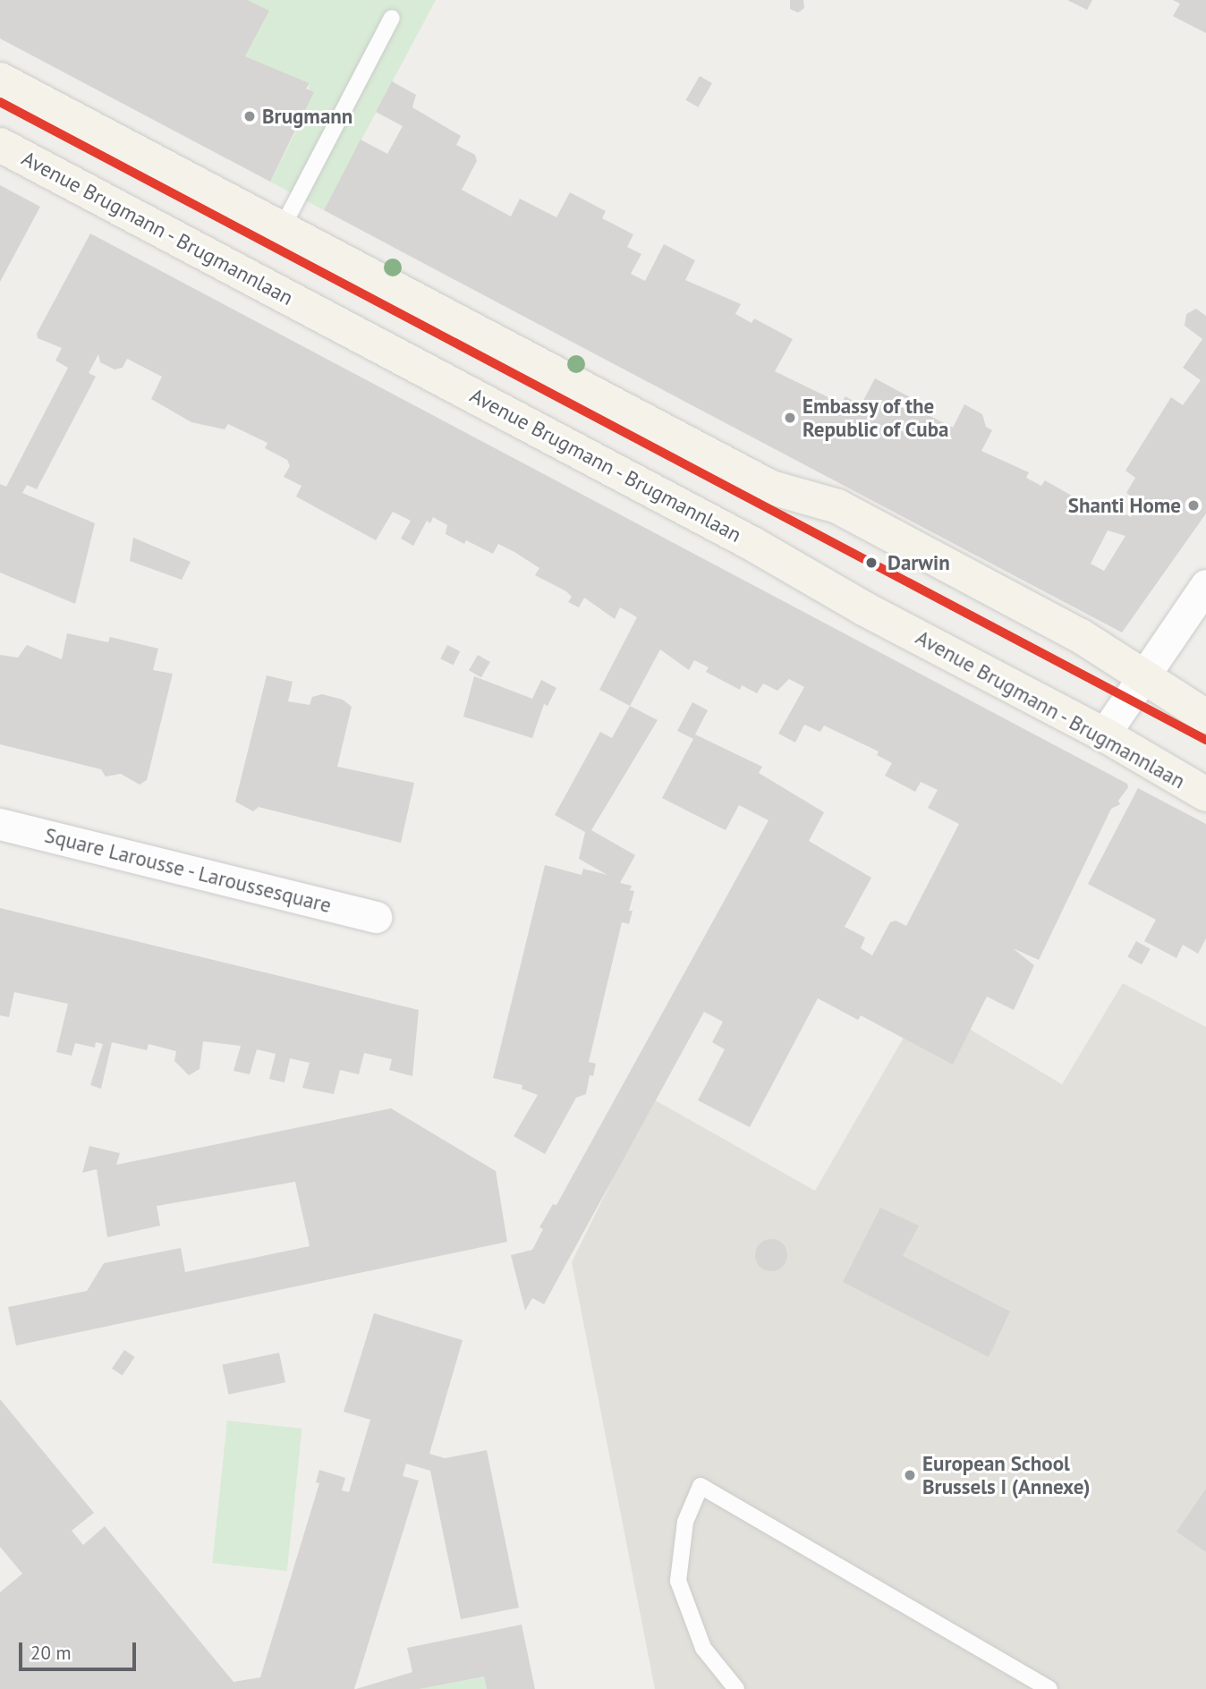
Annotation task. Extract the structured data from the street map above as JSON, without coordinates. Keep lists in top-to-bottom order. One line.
{"streets":{"main road":["Avenue Brugmann - Brugmannlaan"],"street":["Square Larousse - Laroussesquare"]},"places":["Brugmann","Embassy of the Republic of Cuba","Shanti Home","Darwin","European School Brussels I (Annexe)"],"scale_bar":"20 m"}
